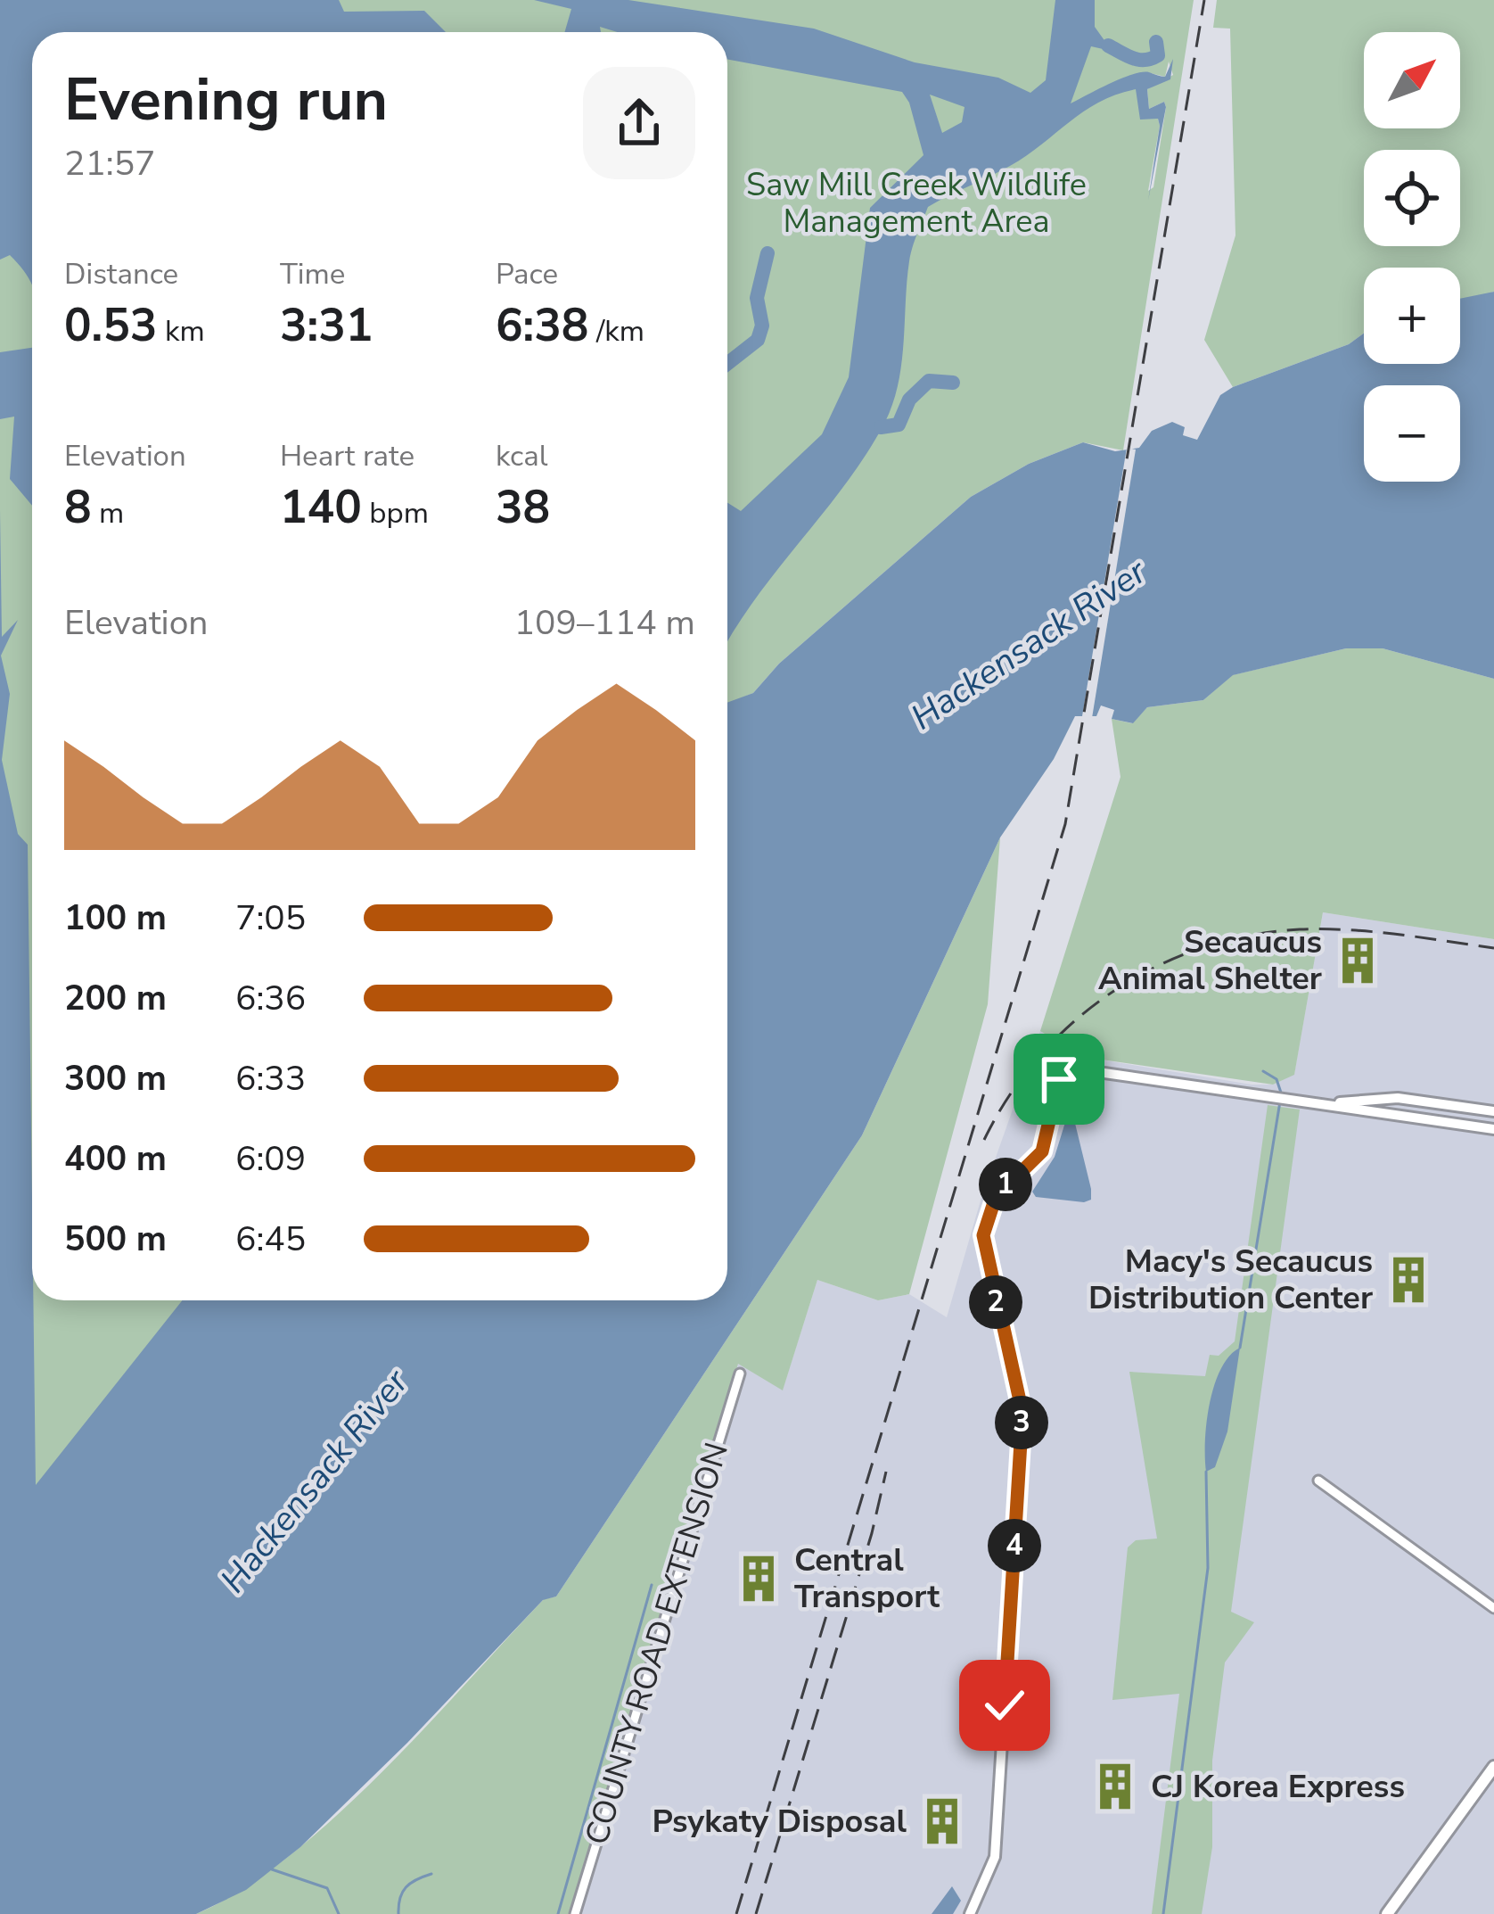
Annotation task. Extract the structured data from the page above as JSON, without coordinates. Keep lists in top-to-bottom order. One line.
{"streets":{"street":["COUNTY ROAD EXTENSION"]},"water":["Hackensack River"],"parks":["Saw Mill Creek Wildlife Management Area"],"places":{"building":["Secaucus Animal Shelter","Macy's Secaucus Distribution Center","Central Transport","CJ Korea Express","Psykaty Disposal"]},"north":"top right","page":{"map_buttons":["+","−"],"heading":["Evening run","21:57"],"stats":[["Distance","0.53 km"],["Time","3:31"],["Pace","6:38 /km"],["Elevation","8 m"],["Heart rate","140 bpm"],["kcal","38"]],"chart":["Elevation","109–114 m"],"list":[{"name":"100 m","note":"7:05"},{"name":"200 m","note":"6:36"},{"name":"300 m","note":"6:33"},{"name":"400 m","note":"6:09"},{"name":"500 m","note":"6:45"}],"pins":["1","2","3","4"]}}
